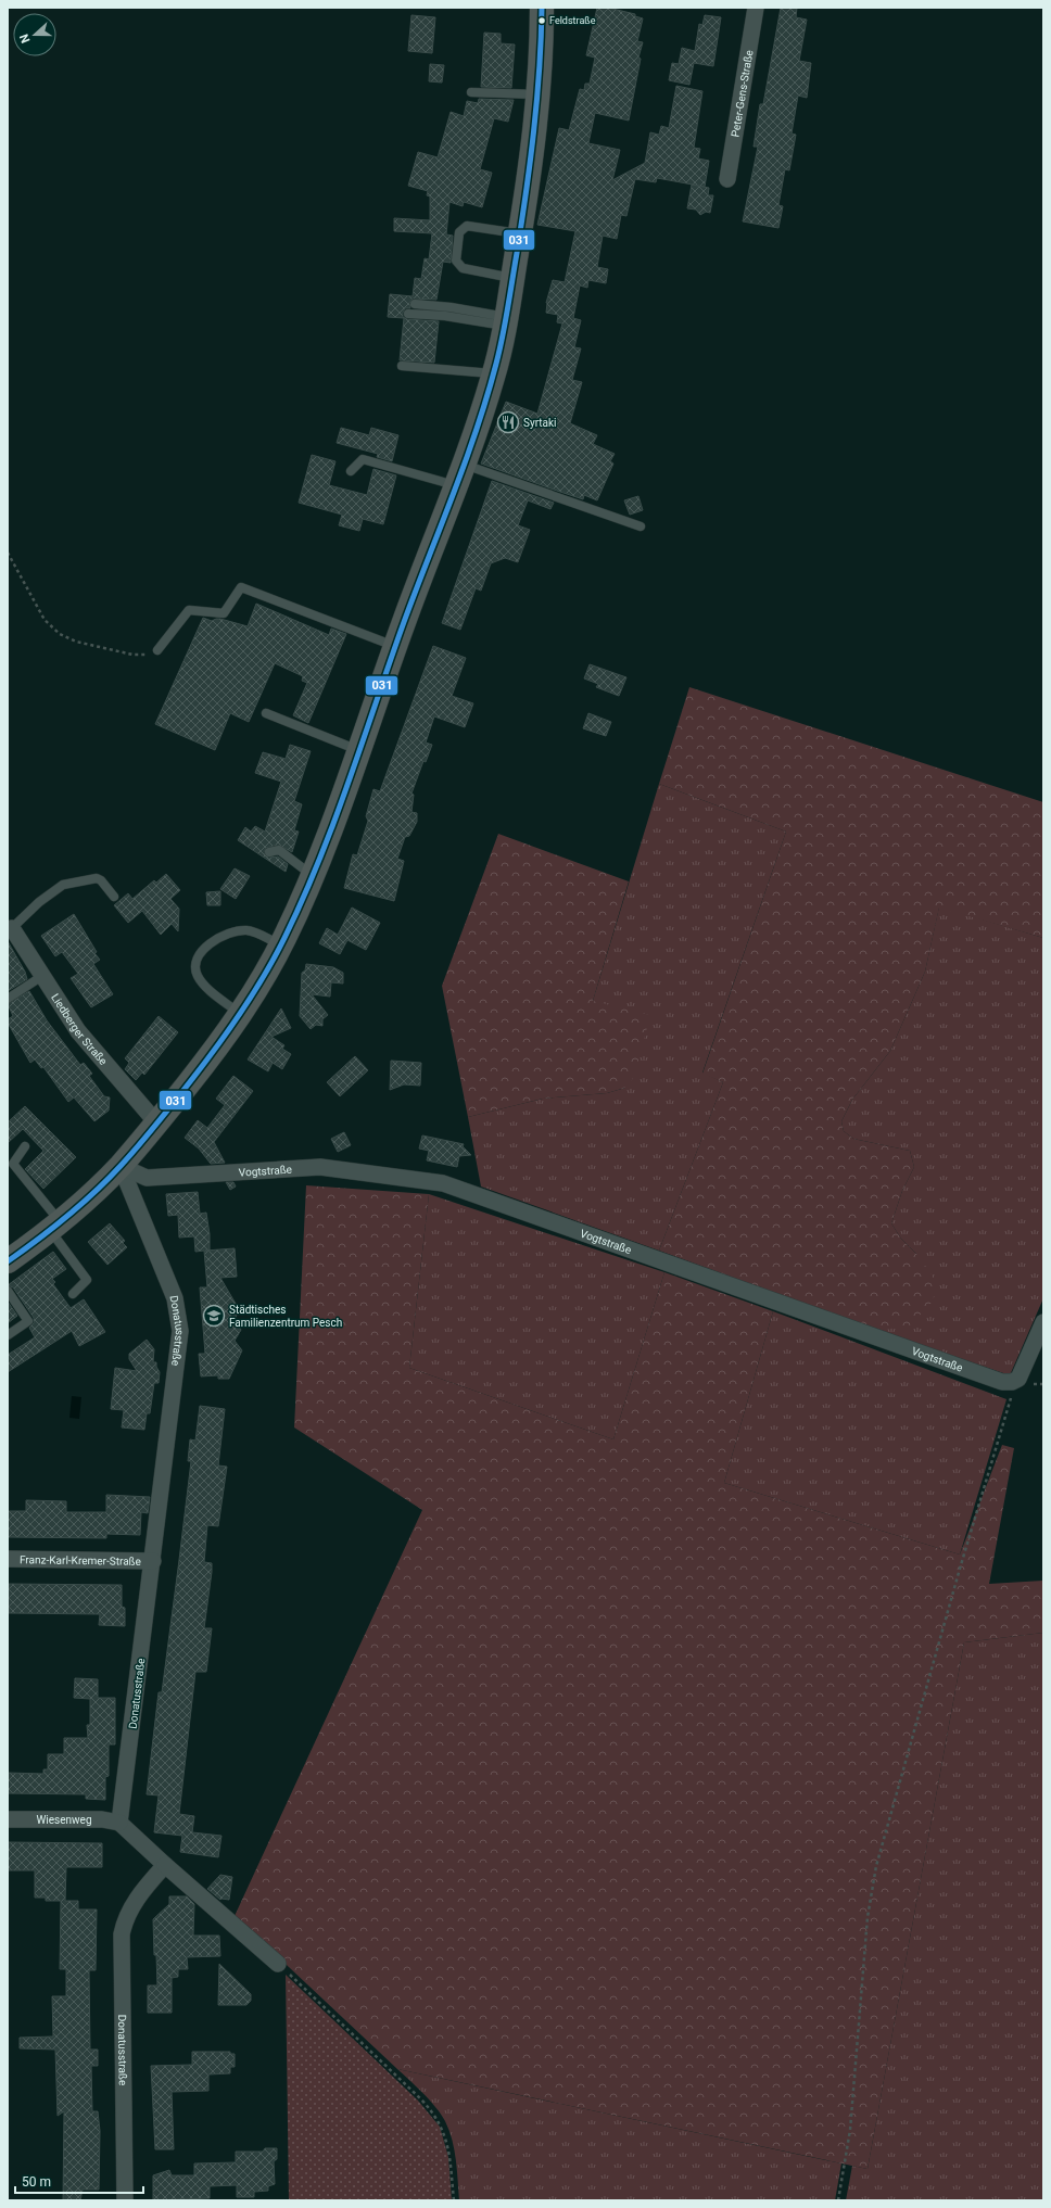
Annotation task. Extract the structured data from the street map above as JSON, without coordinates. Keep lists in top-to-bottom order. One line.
{"streets":{"street":["Peter-Gens-Straße","Liedberger Straße","Vogtstraße","Donatusstraße","Franz-Karl-Kremer-Straße","Wiesenweg"]},"crossings":[["Vogtstraße","Donatusstraße"],["Donatusstraße","Franz-Karl-Kremer-Straße"],["Donatusstraße","Wiesenweg"]],"places":{"other":["Feldstraße"],"restaurant":["Syrtaki"],"school or university":["Städtisches Familienzentrum Pesch"]},"lines":["transit line 031"],"scale_bar":"50 m","north":"left"}
